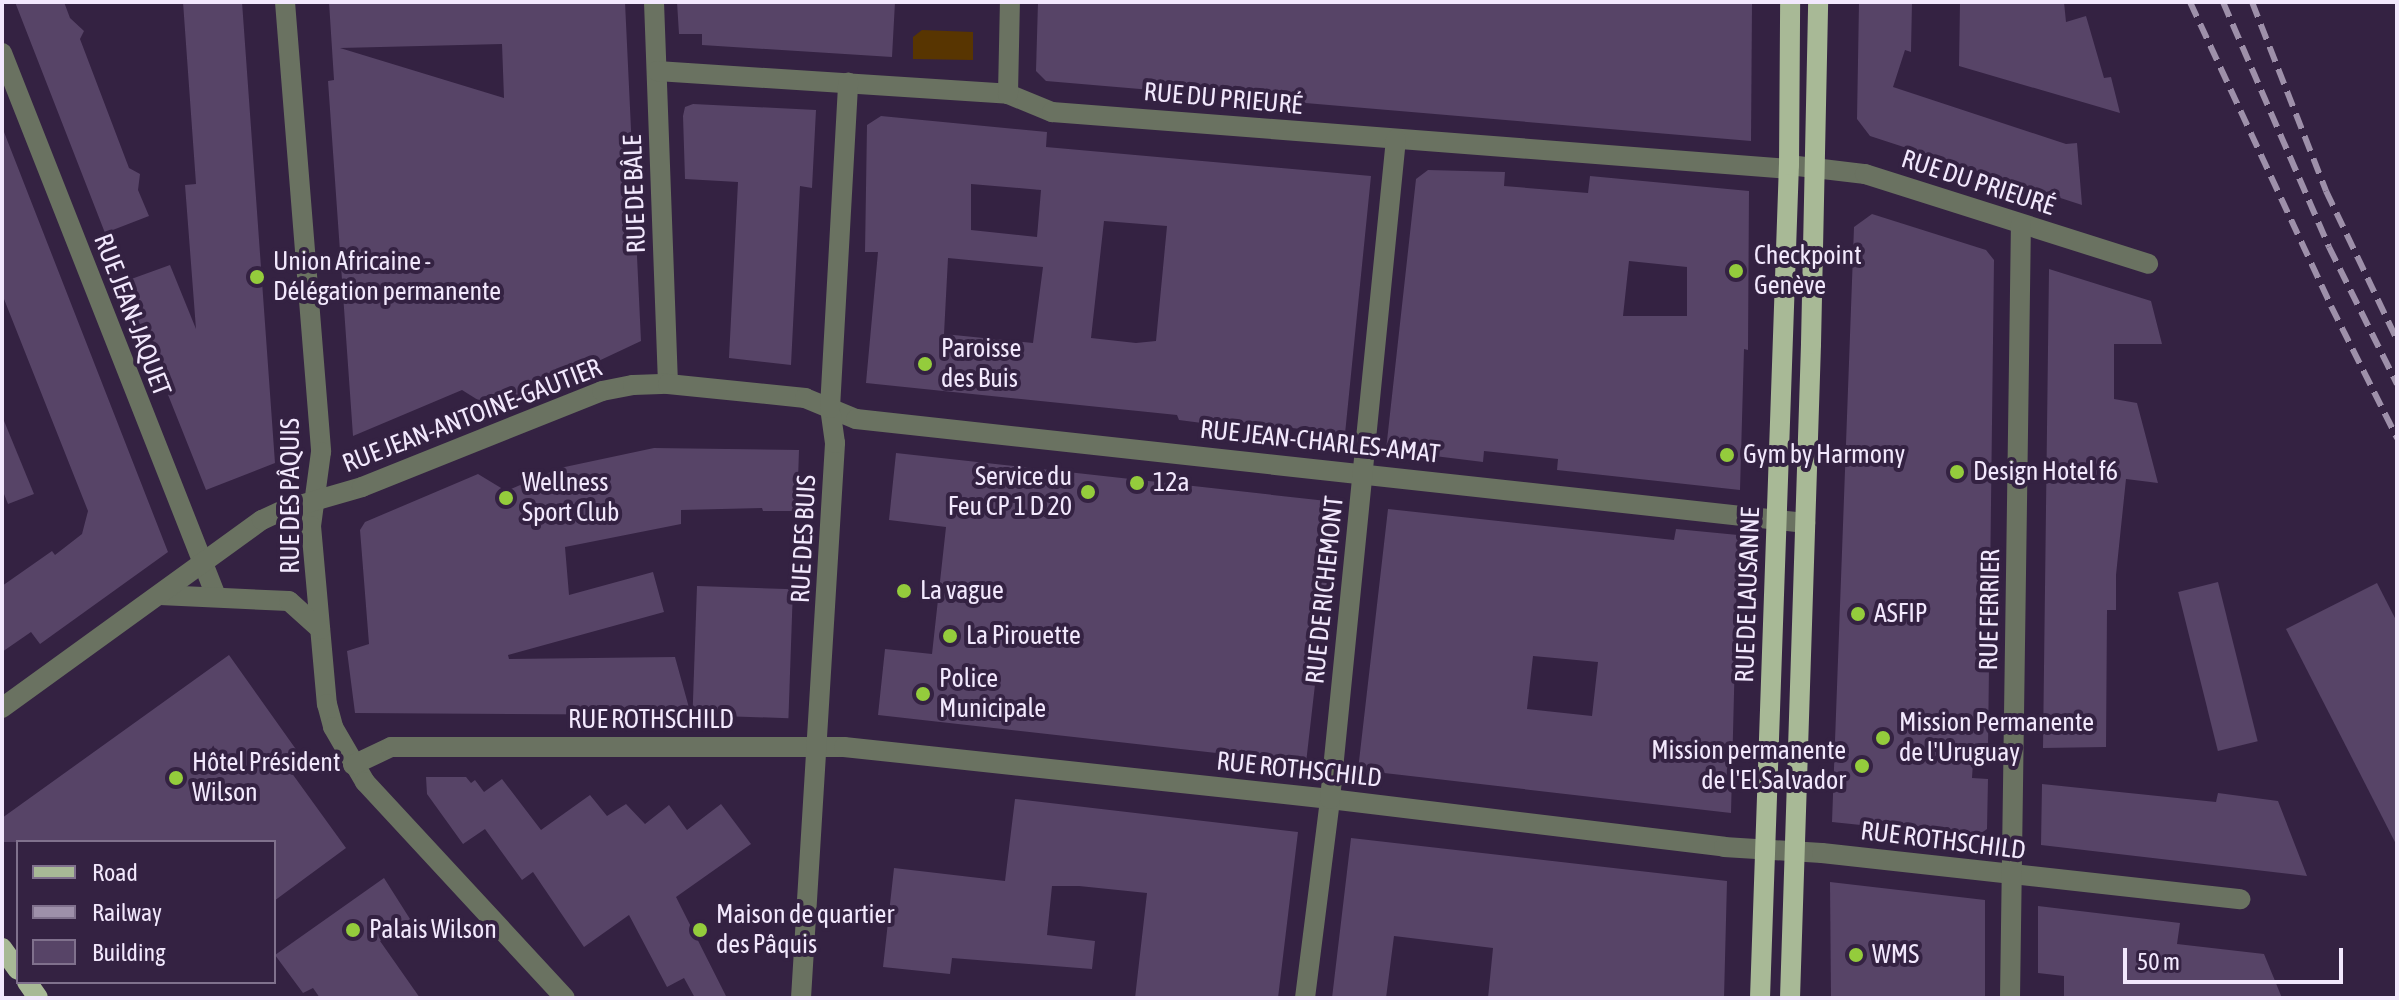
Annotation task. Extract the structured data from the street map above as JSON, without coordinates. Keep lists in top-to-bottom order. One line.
{"streets":{"main road":["RUE DE LAUSANNE"],"street":["RUE DU PRIEURÉ","RUE DE BÂLE","RUE JEAN-JAQUET","RUE JEAN-ANTOINE-GAUTIER","RUE JEAN-CHARLES-AMAT","RUE DES PÂQUIS","RUE DES BUIS","RUE DE RICHEMONT","RUE FERRIER","RUE ROTHSCHILD"]},"crossings":[["RUE DU PRIEURÉ","RUE DE BÂLE"],["RUE DU PRIEURÉ","RUE DES BUIS"],["RUE DU PRIEURÉ","RUE DE RICHEMONT"],["RUE DU PRIEURÉ","RUE DE LAUSANNE"],["RUE DU PRIEURÉ","RUE FERRIER"],["RUE DE BÂLE","RUE JEAN-ANTOINE-GAUTIER"],["RUE JEAN-JAQUET","RUE JEAN-ANTOINE-GAUTIER"],["RUE JEAN-ANTOINE-GAUTIER","RUE JEAN-CHARLES-AMAT"],["RUE JEAN-ANTOINE-GAUTIER","RUE DES PÂQUIS"],["RUE JEAN-ANTOINE-GAUTIER","RUE DES BUIS"],["RUE JEAN-CHARLES-AMAT","RUE DES BUIS"],["RUE JEAN-CHARLES-AMAT","RUE DE RICHEMONT"],["RUE JEAN-CHARLES-AMAT","RUE DE LAUSANNE"],["RUE DES PÂQUIS","RUE ROTHSCHILD"],["RUE DES BUIS","RUE ROTHSCHILD"],["RUE DE RICHEMONT","RUE ROTHSCHILD"],["RUE DE LAUSANNE","RUE ROTHSCHILD"],["RUE FERRIER","RUE ROTHSCHILD"]],"places":["Checkpoint Genève","Union Africaine - Délégation permanente","Paroisse des Buis","Gym by Harmony","Design Hotel f6","12a","Service du Feu CP 1 D 20","Wellness Sport Club","La vague","ASFIP","La Pirouette","Police Municipale","Mission Permanente de l'Uruguay","Mission permanente de l'El Salvador","Hôtel Président Wilson","Palais Wilson","Maison de quartier des Pâquis","WMS"],"legend":["Road","Railway","Building"],"scale_bar":"50 m"}
